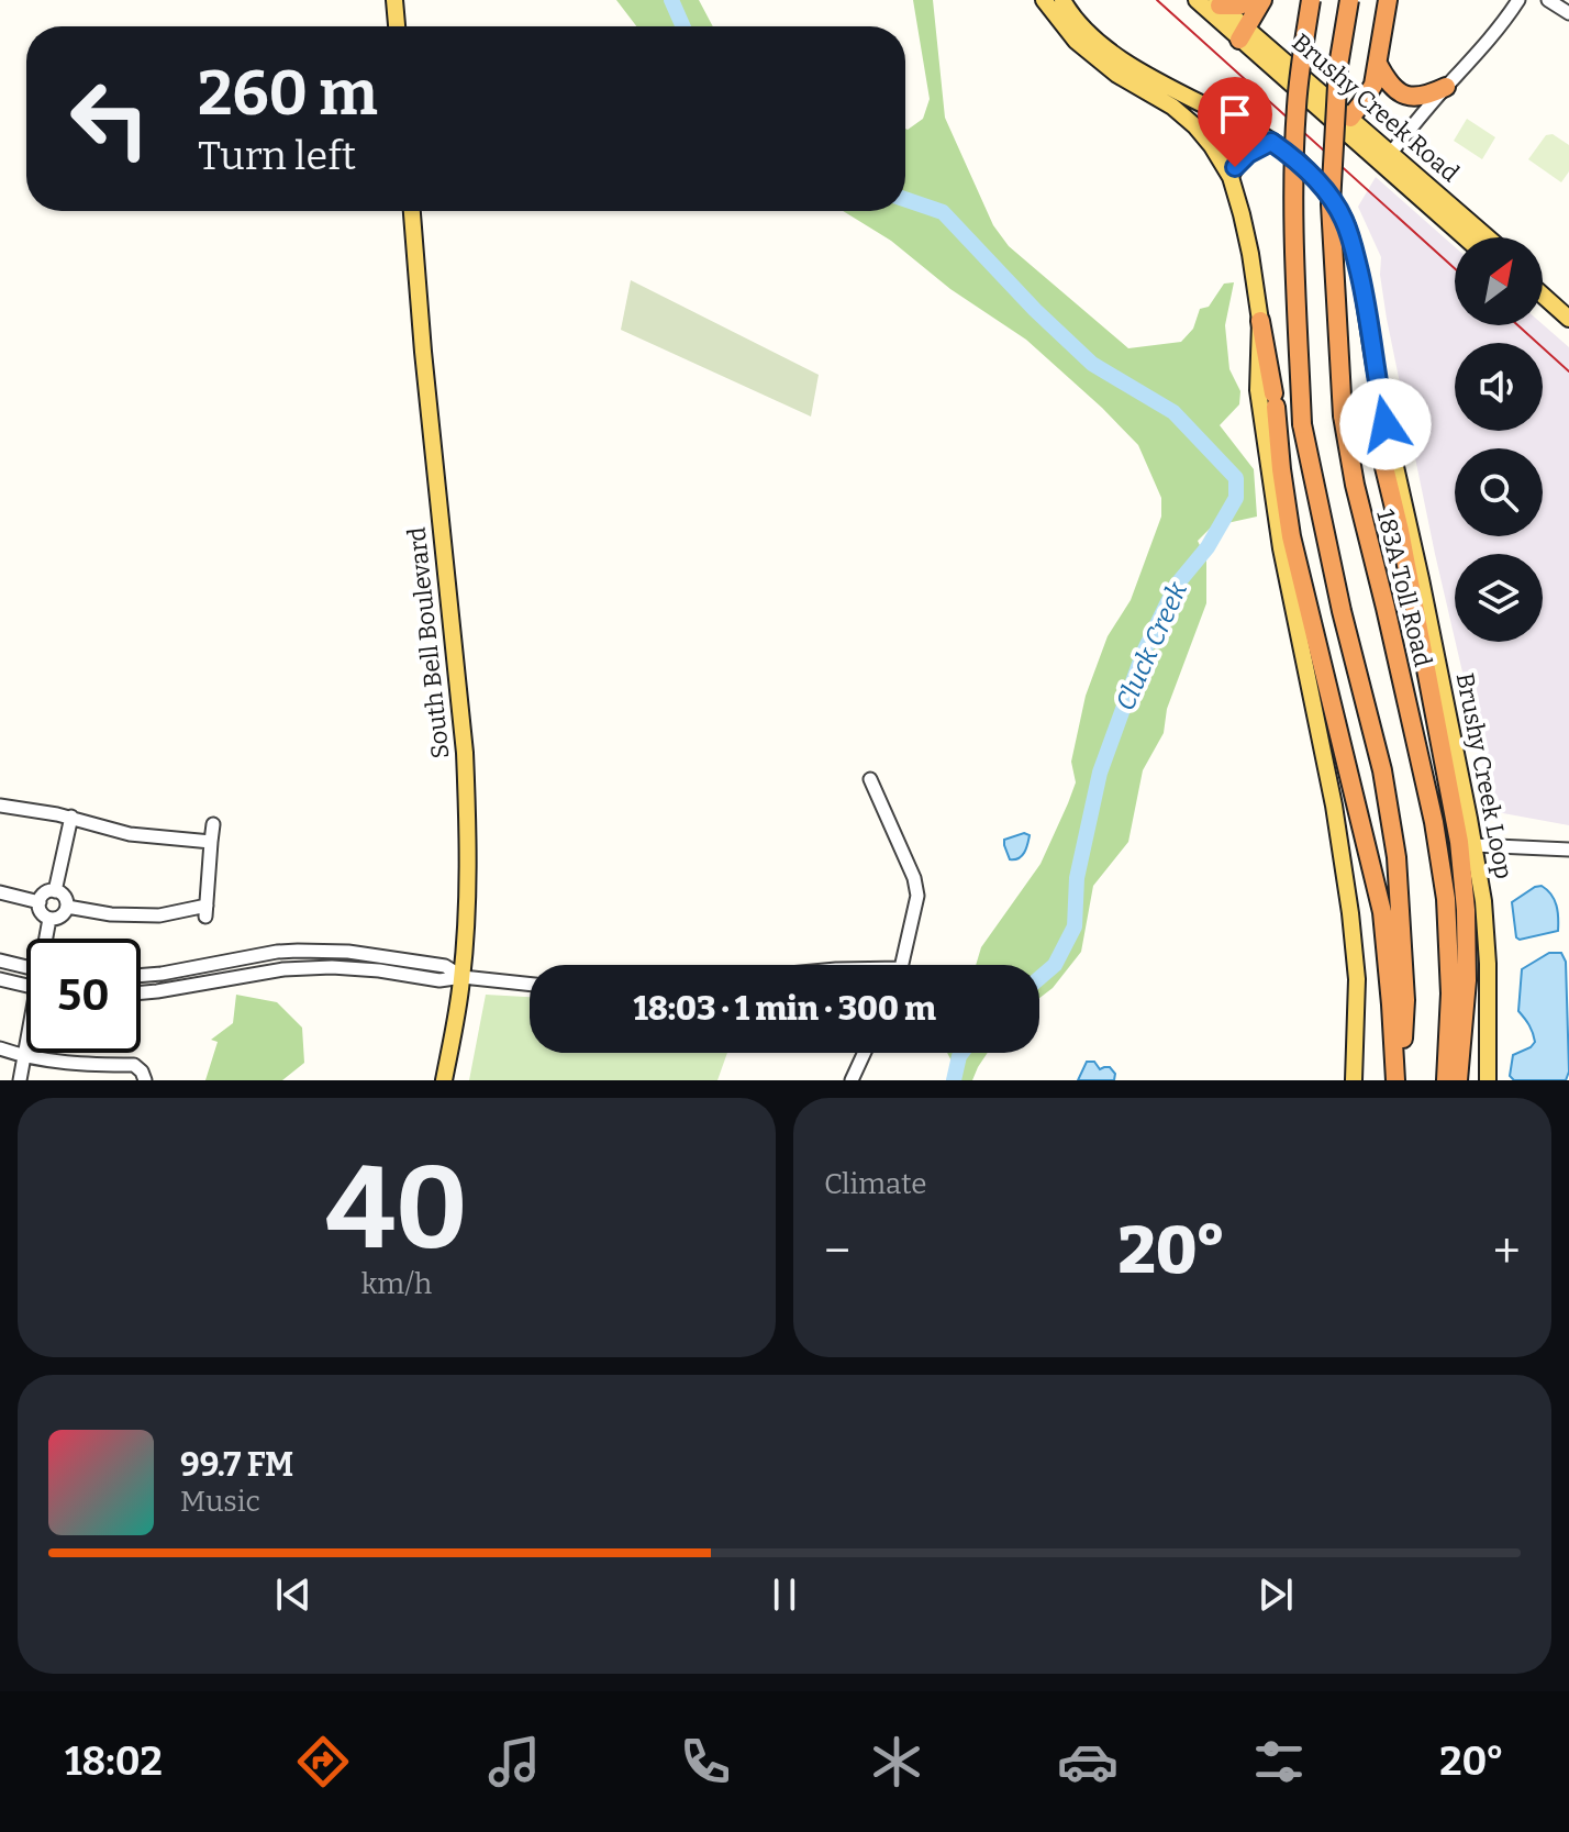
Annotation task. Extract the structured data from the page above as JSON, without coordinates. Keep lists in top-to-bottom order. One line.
{"streets":{"highway":["183A Toll Road"],"main road":["Brushy Creek Road","South Bell Boulevard","Brushy Creek Loop"]},"water":["Cluck Creek"],"north":"top right","page":{"turn":["260 m","Turn left"],"limit":"50","trip":"18:03 · 1 min · 300 m","tile":[["40","km/h"],"Climate"],"heat":["−","20°","+"],"song":["99.7 FM","Music"],"tabs":["18:02","20°"]}}
